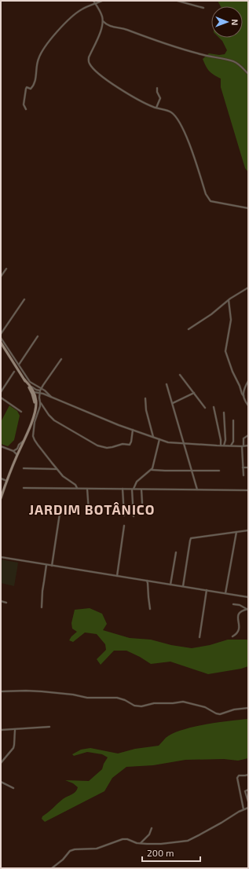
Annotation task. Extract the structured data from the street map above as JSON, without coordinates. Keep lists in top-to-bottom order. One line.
{"districts":["JARDIM BOTÂNICO"],"scale_bar":"200 m","north":"right"}
